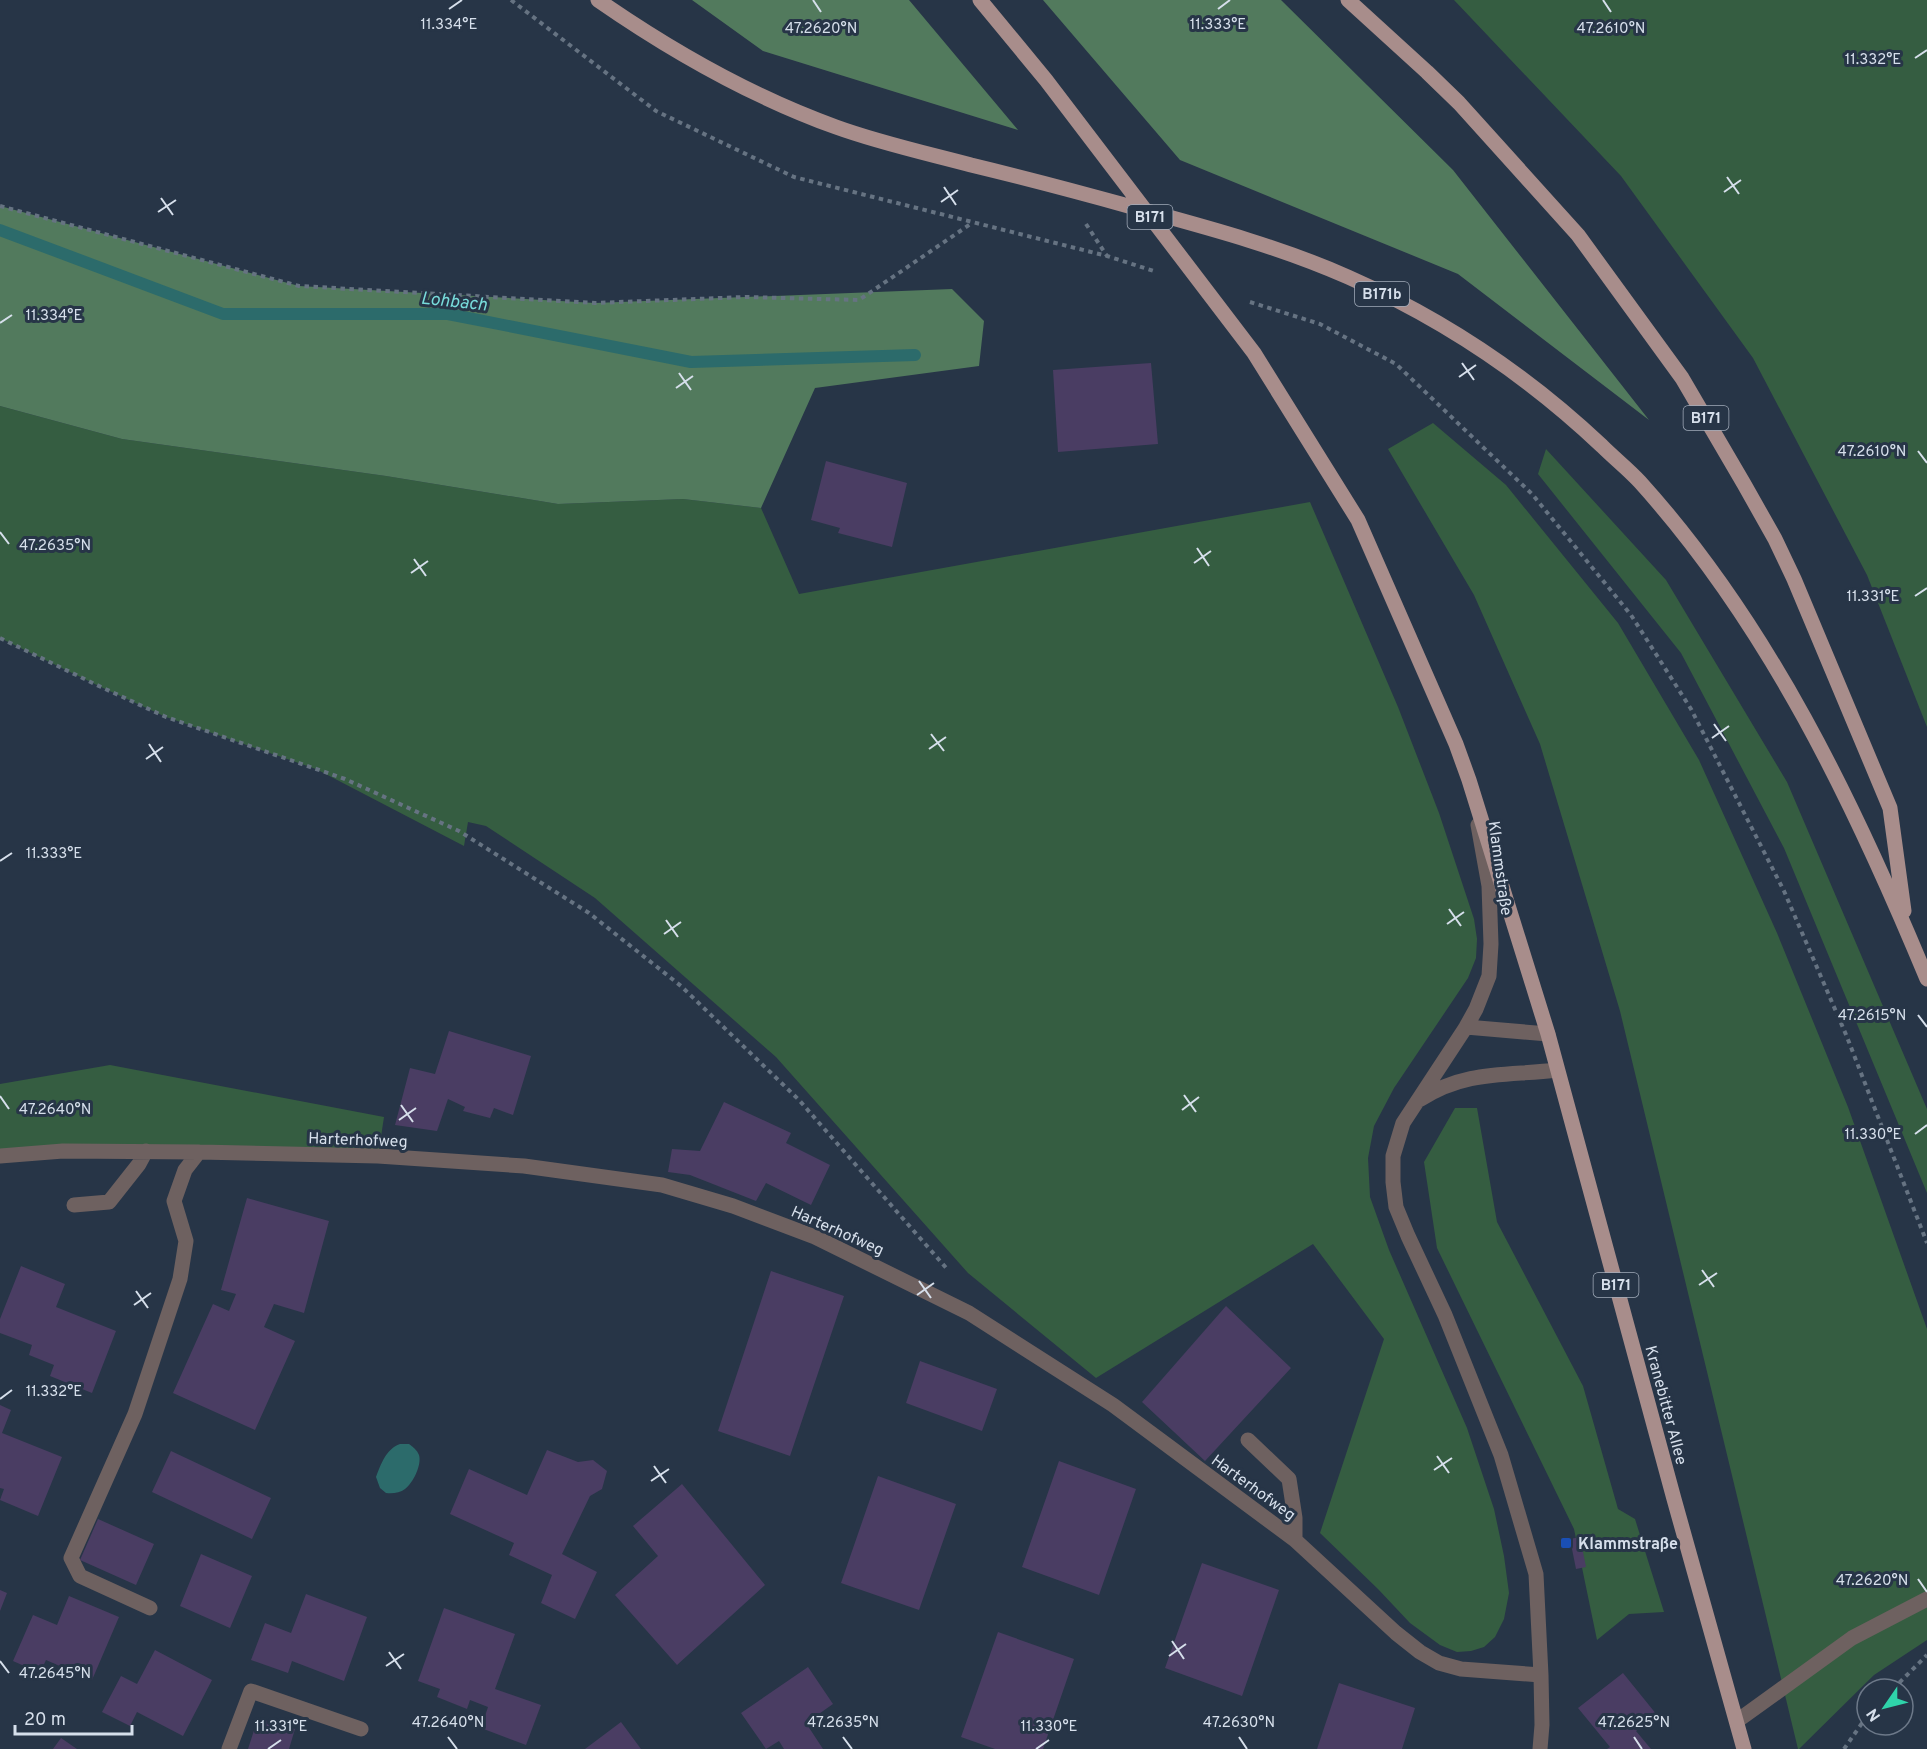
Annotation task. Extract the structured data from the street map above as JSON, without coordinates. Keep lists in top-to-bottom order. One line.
{"streets":{"main road":["B171","B171b","Kranebitter Allee"],"street":["Klammstraße","Harterhofweg"]},"crossings":[["B171","B171b"],["B171","Klammstraße"],["B171","Kranebitter Allee"],["Klammstraße","Harterhofweg"]],"water":["Lohbach"],"places":{"transit":["Klammstraße"]},"scale_bar":"20 m","north":"bottom left","coordinates":["11.334°E","11.333°E","47.2610°N","47.2620°N","11.332°E","47.2635°N","11.331°E","47.2615°N","47.2640°N","11.330°E","47.2645°N","47.2630°N","47.2625°N"]}
